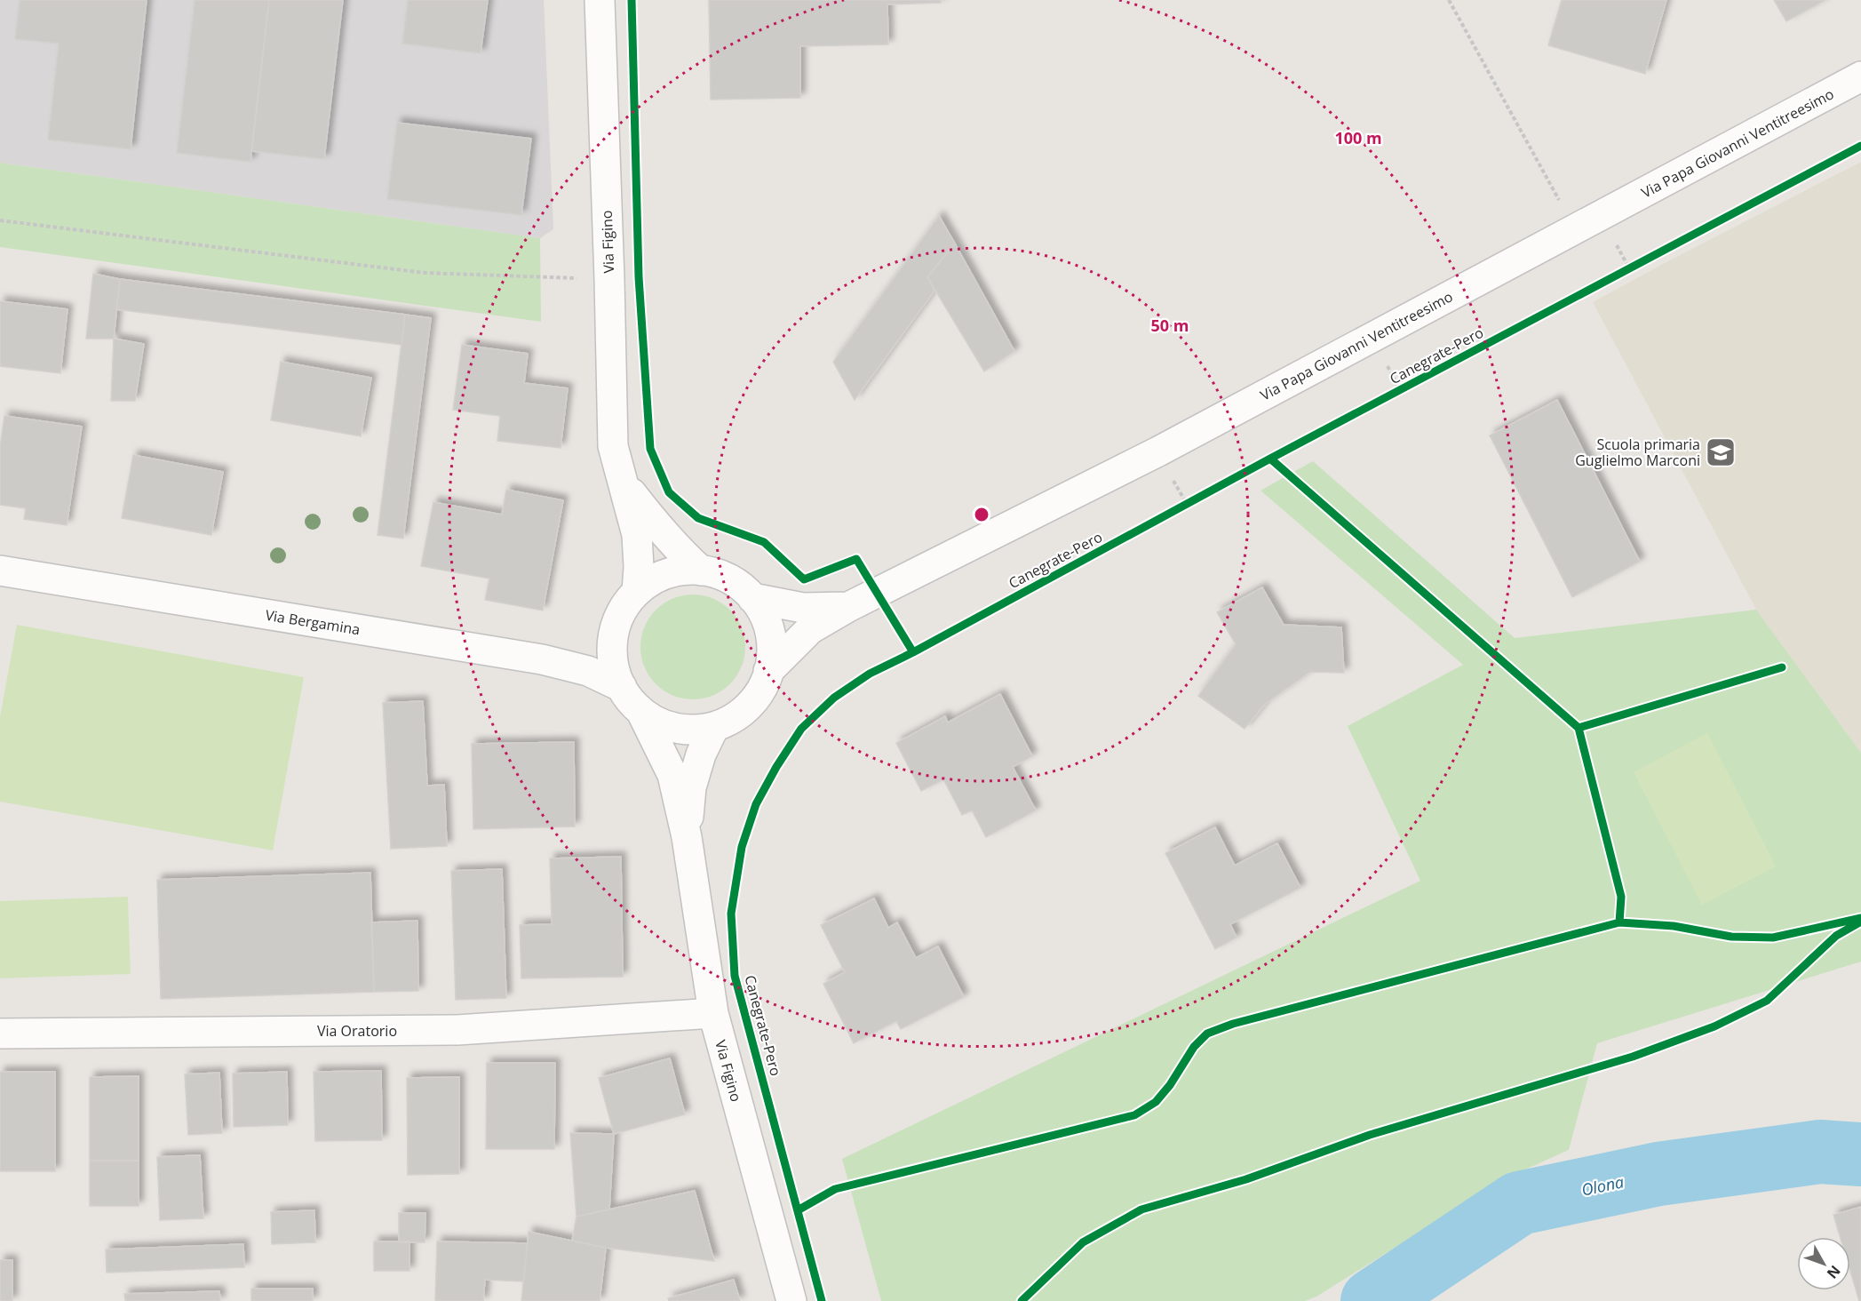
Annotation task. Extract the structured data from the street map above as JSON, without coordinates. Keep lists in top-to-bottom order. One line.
{"streets":{"street":["Via Papa Giovanni Ventitreesimo","Via Figino","Via Bergamina","Via Oratorio"],"cycle path":["Canegrate-Pero"]},"crossings":[["Via Papa Giovanni Ventitreesimo","Via Figino"],["Via Papa Giovanni Ventitreesimo","Via Bergamina"],["Via Figino","Via Bergamina"],["Via Figino","Via Oratorio"]],"water":["Olona"],"places":{"school or university":["Scuola primaria Guglielmo Marconi"]},"north":"bottom right","rings":["100 m","50 m"]}
